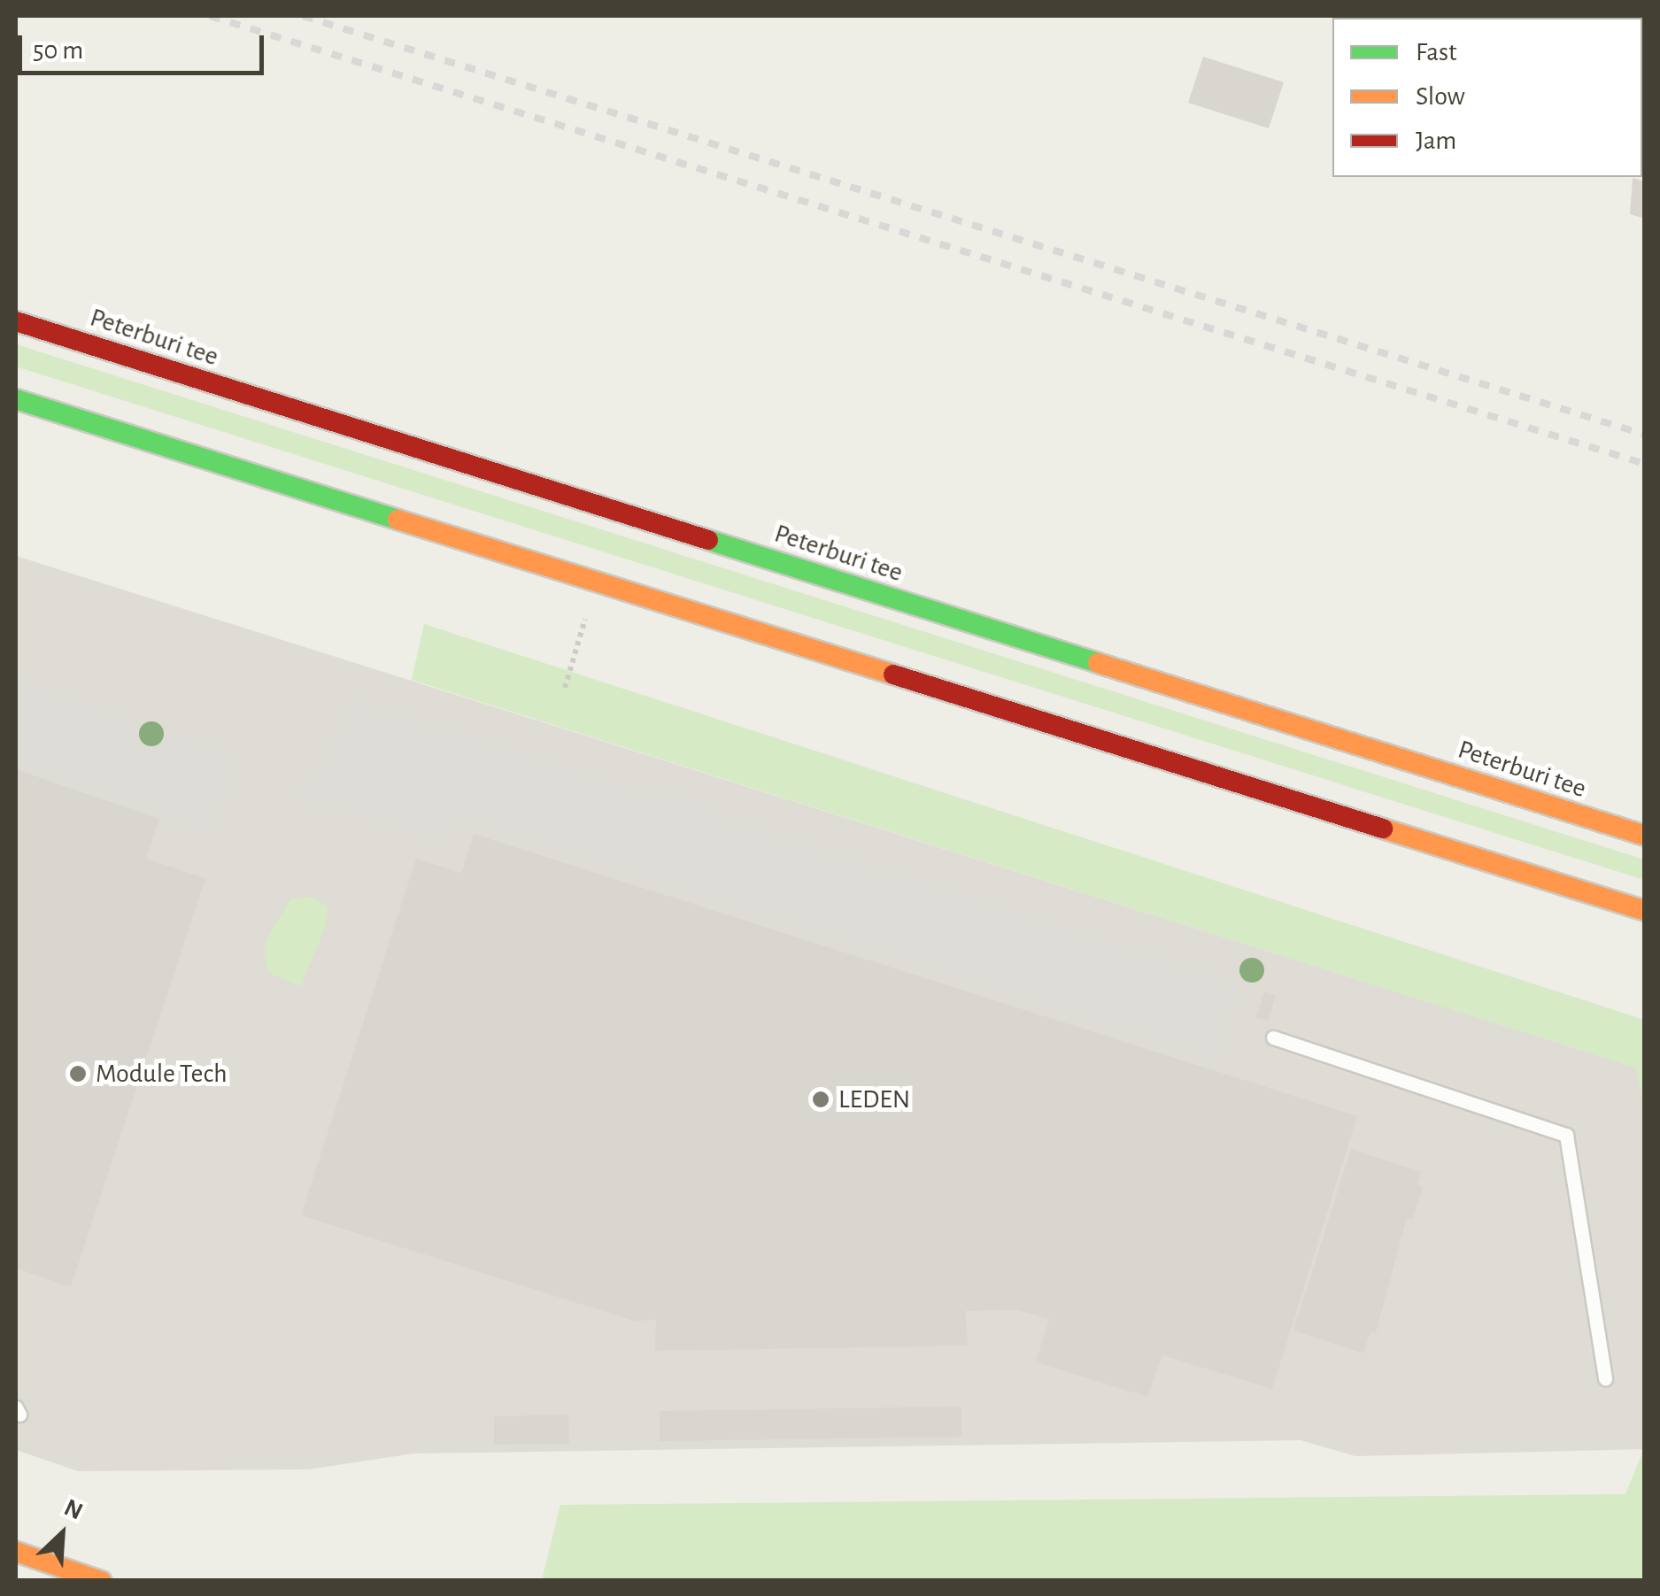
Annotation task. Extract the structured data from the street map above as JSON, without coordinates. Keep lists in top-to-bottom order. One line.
{"streets":{"main road":["Peterburi tee"]},"places":["Module Tech","LEDEN"],"legend":["Fast","Slow","Jam"],"scale_bar":"50 m","north":"top right"}
